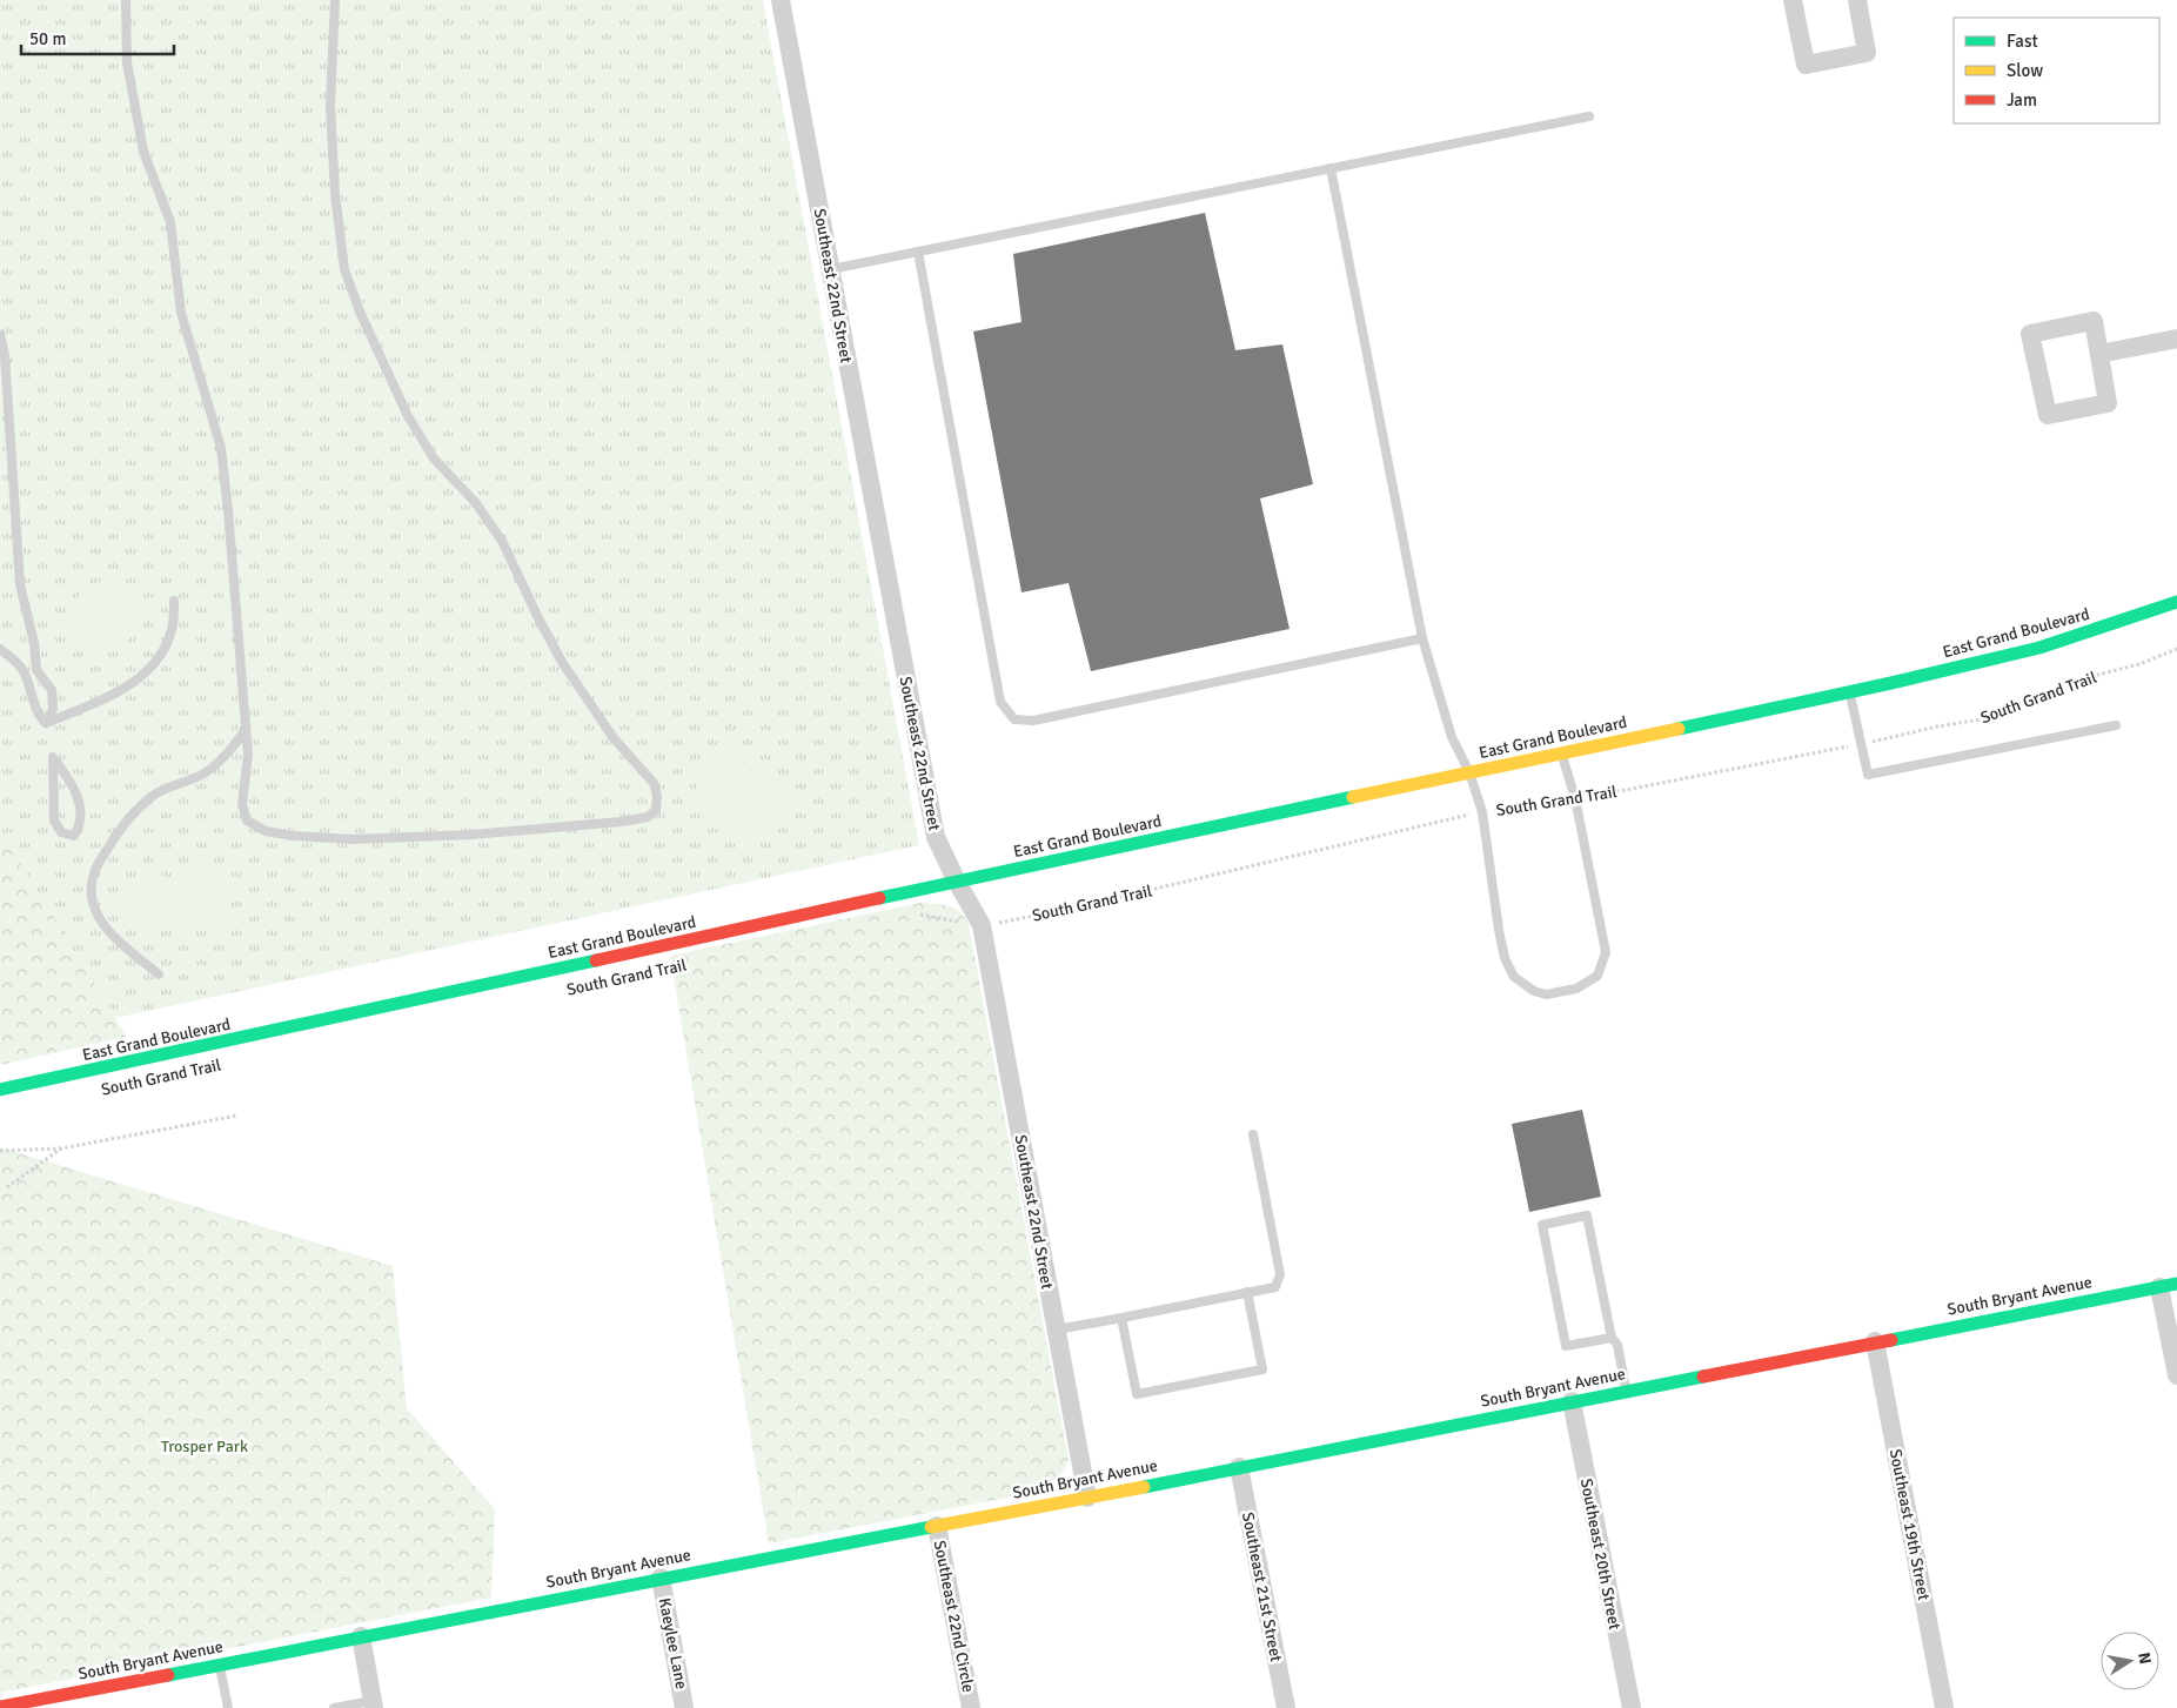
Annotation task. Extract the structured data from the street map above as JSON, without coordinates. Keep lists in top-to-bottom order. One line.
{"streets":{"street":["Southeast 22nd Street","East Grand Boulevard","South Bryant Avenue","Southeast 19th Street","Southeast 20th Street","Southeast 21st Street","Southeast 22nd Circle","Kaeylee Lane"],"path":["South Grand Trail"]},"crossings":[["Southeast 22nd Street","East Grand Boulevard"],["Southeast 22nd Street","South Grand Trail"],["Southeast 22nd Street","South Bryant Avenue"],["South Bryant Avenue","Southeast 19th Street"],["South Bryant Avenue","Southeast 20th Street"],["South Bryant Avenue","Southeast 21st Street"],["South Bryant Avenue","Southeast 22nd Circle"],["South Bryant Avenue","Kaeylee Lane"]],"parks":["Trosper Park"],"legend":["Fast","Slow","Jam"],"scale_bar":"50 m","north":"right"}
